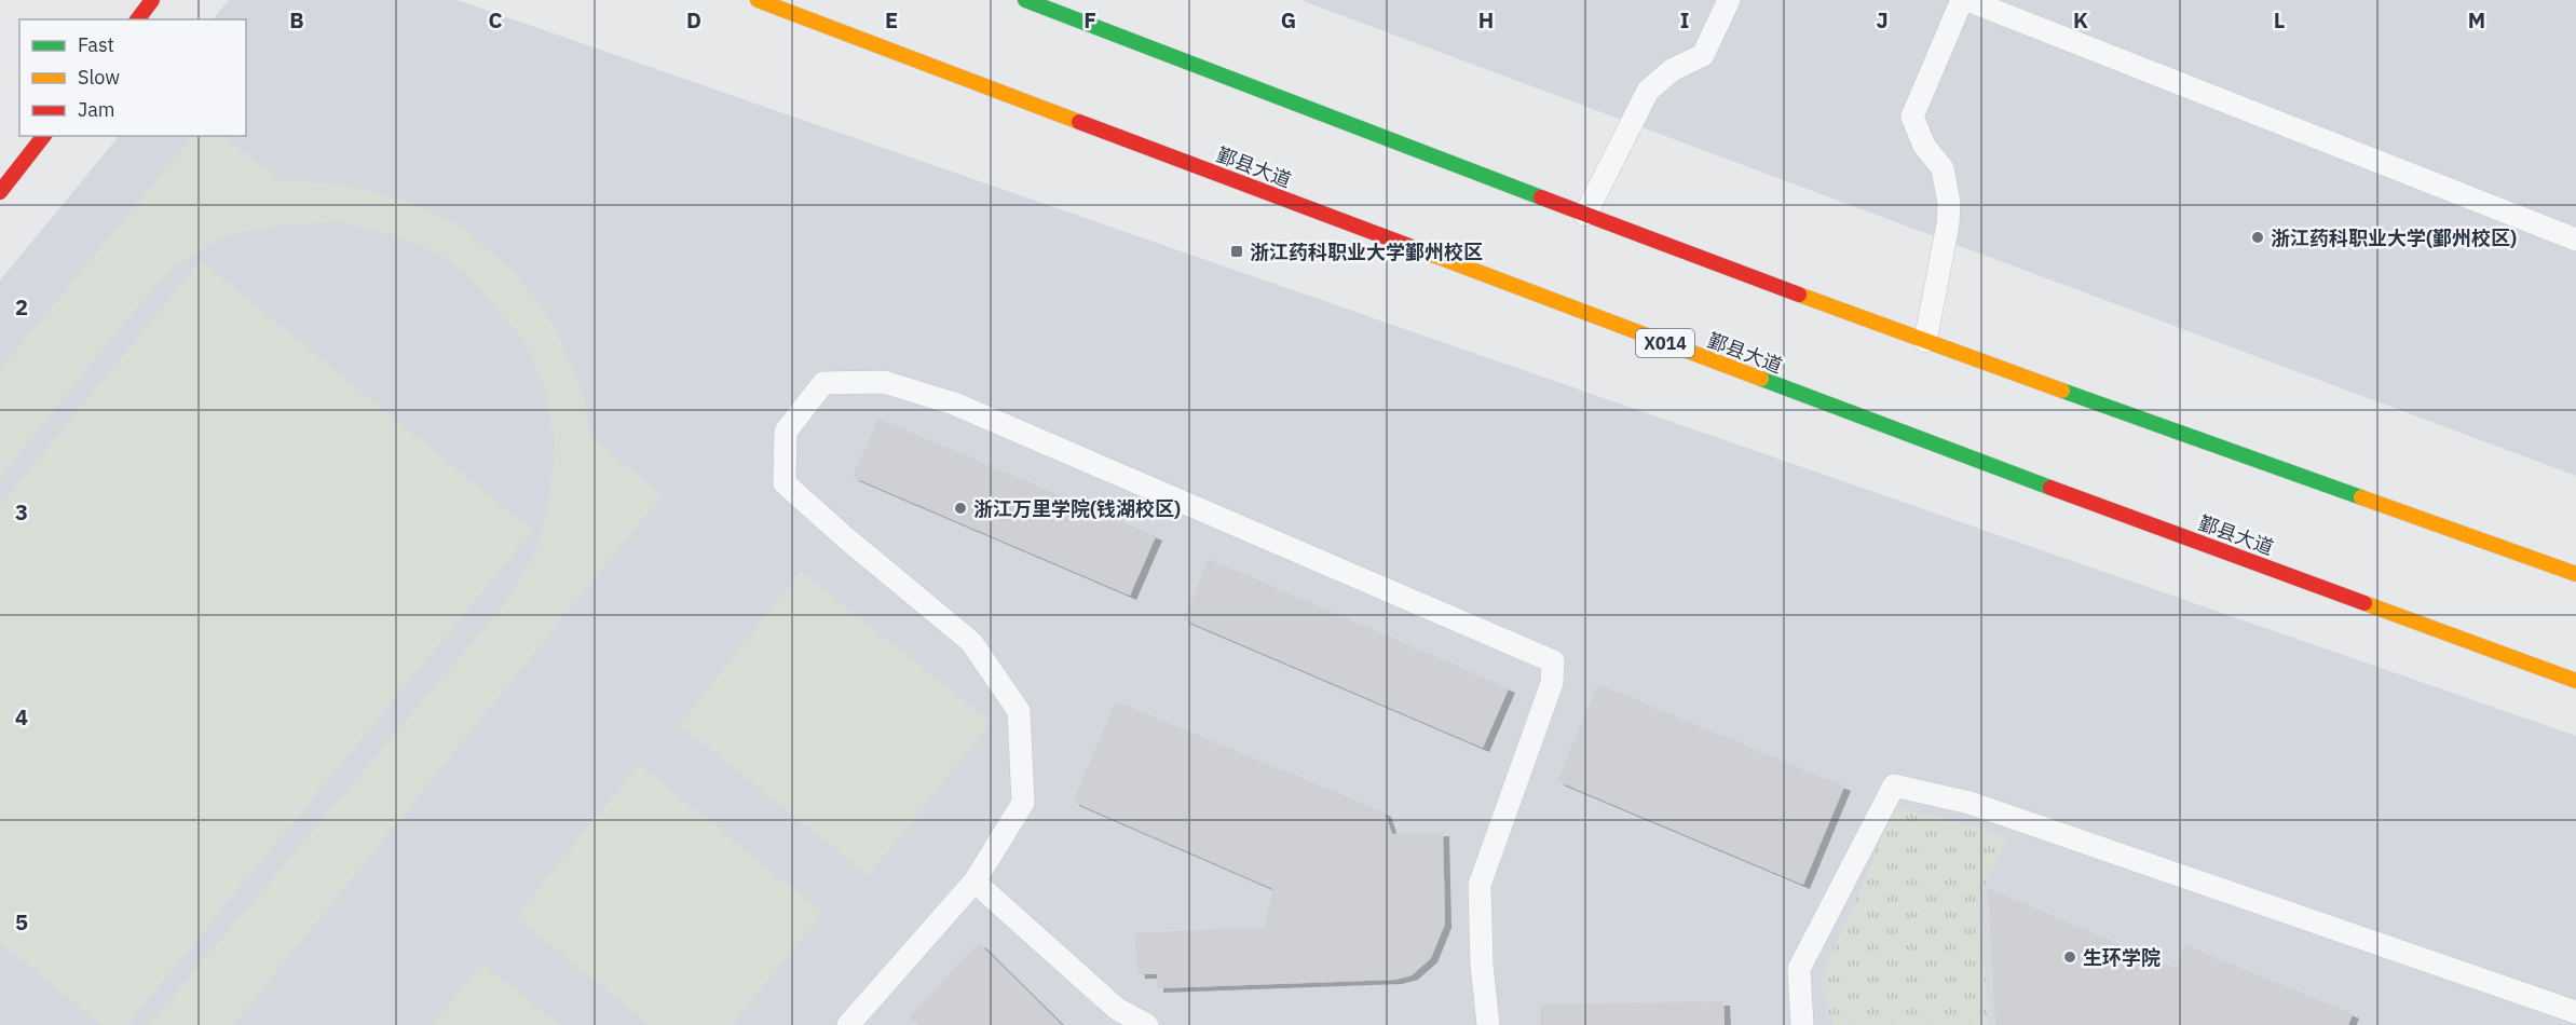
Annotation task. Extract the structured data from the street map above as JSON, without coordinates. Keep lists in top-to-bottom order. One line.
{"streets":{"main road":["鄞县大道","X014"]},"places":{"other":["浙江药科职业大学(鄞州校区)","浙江万里学院(钱湖校区)","生环学院"],"transit":["浙江药科职业大学鄞州校区"]},"legend":["Fast","Slow","Jam"],"grid":{"columns":["B","C","D","E","F","G","H","I","J","K","L","M"],"rows":["2","3","4","5"]}}
